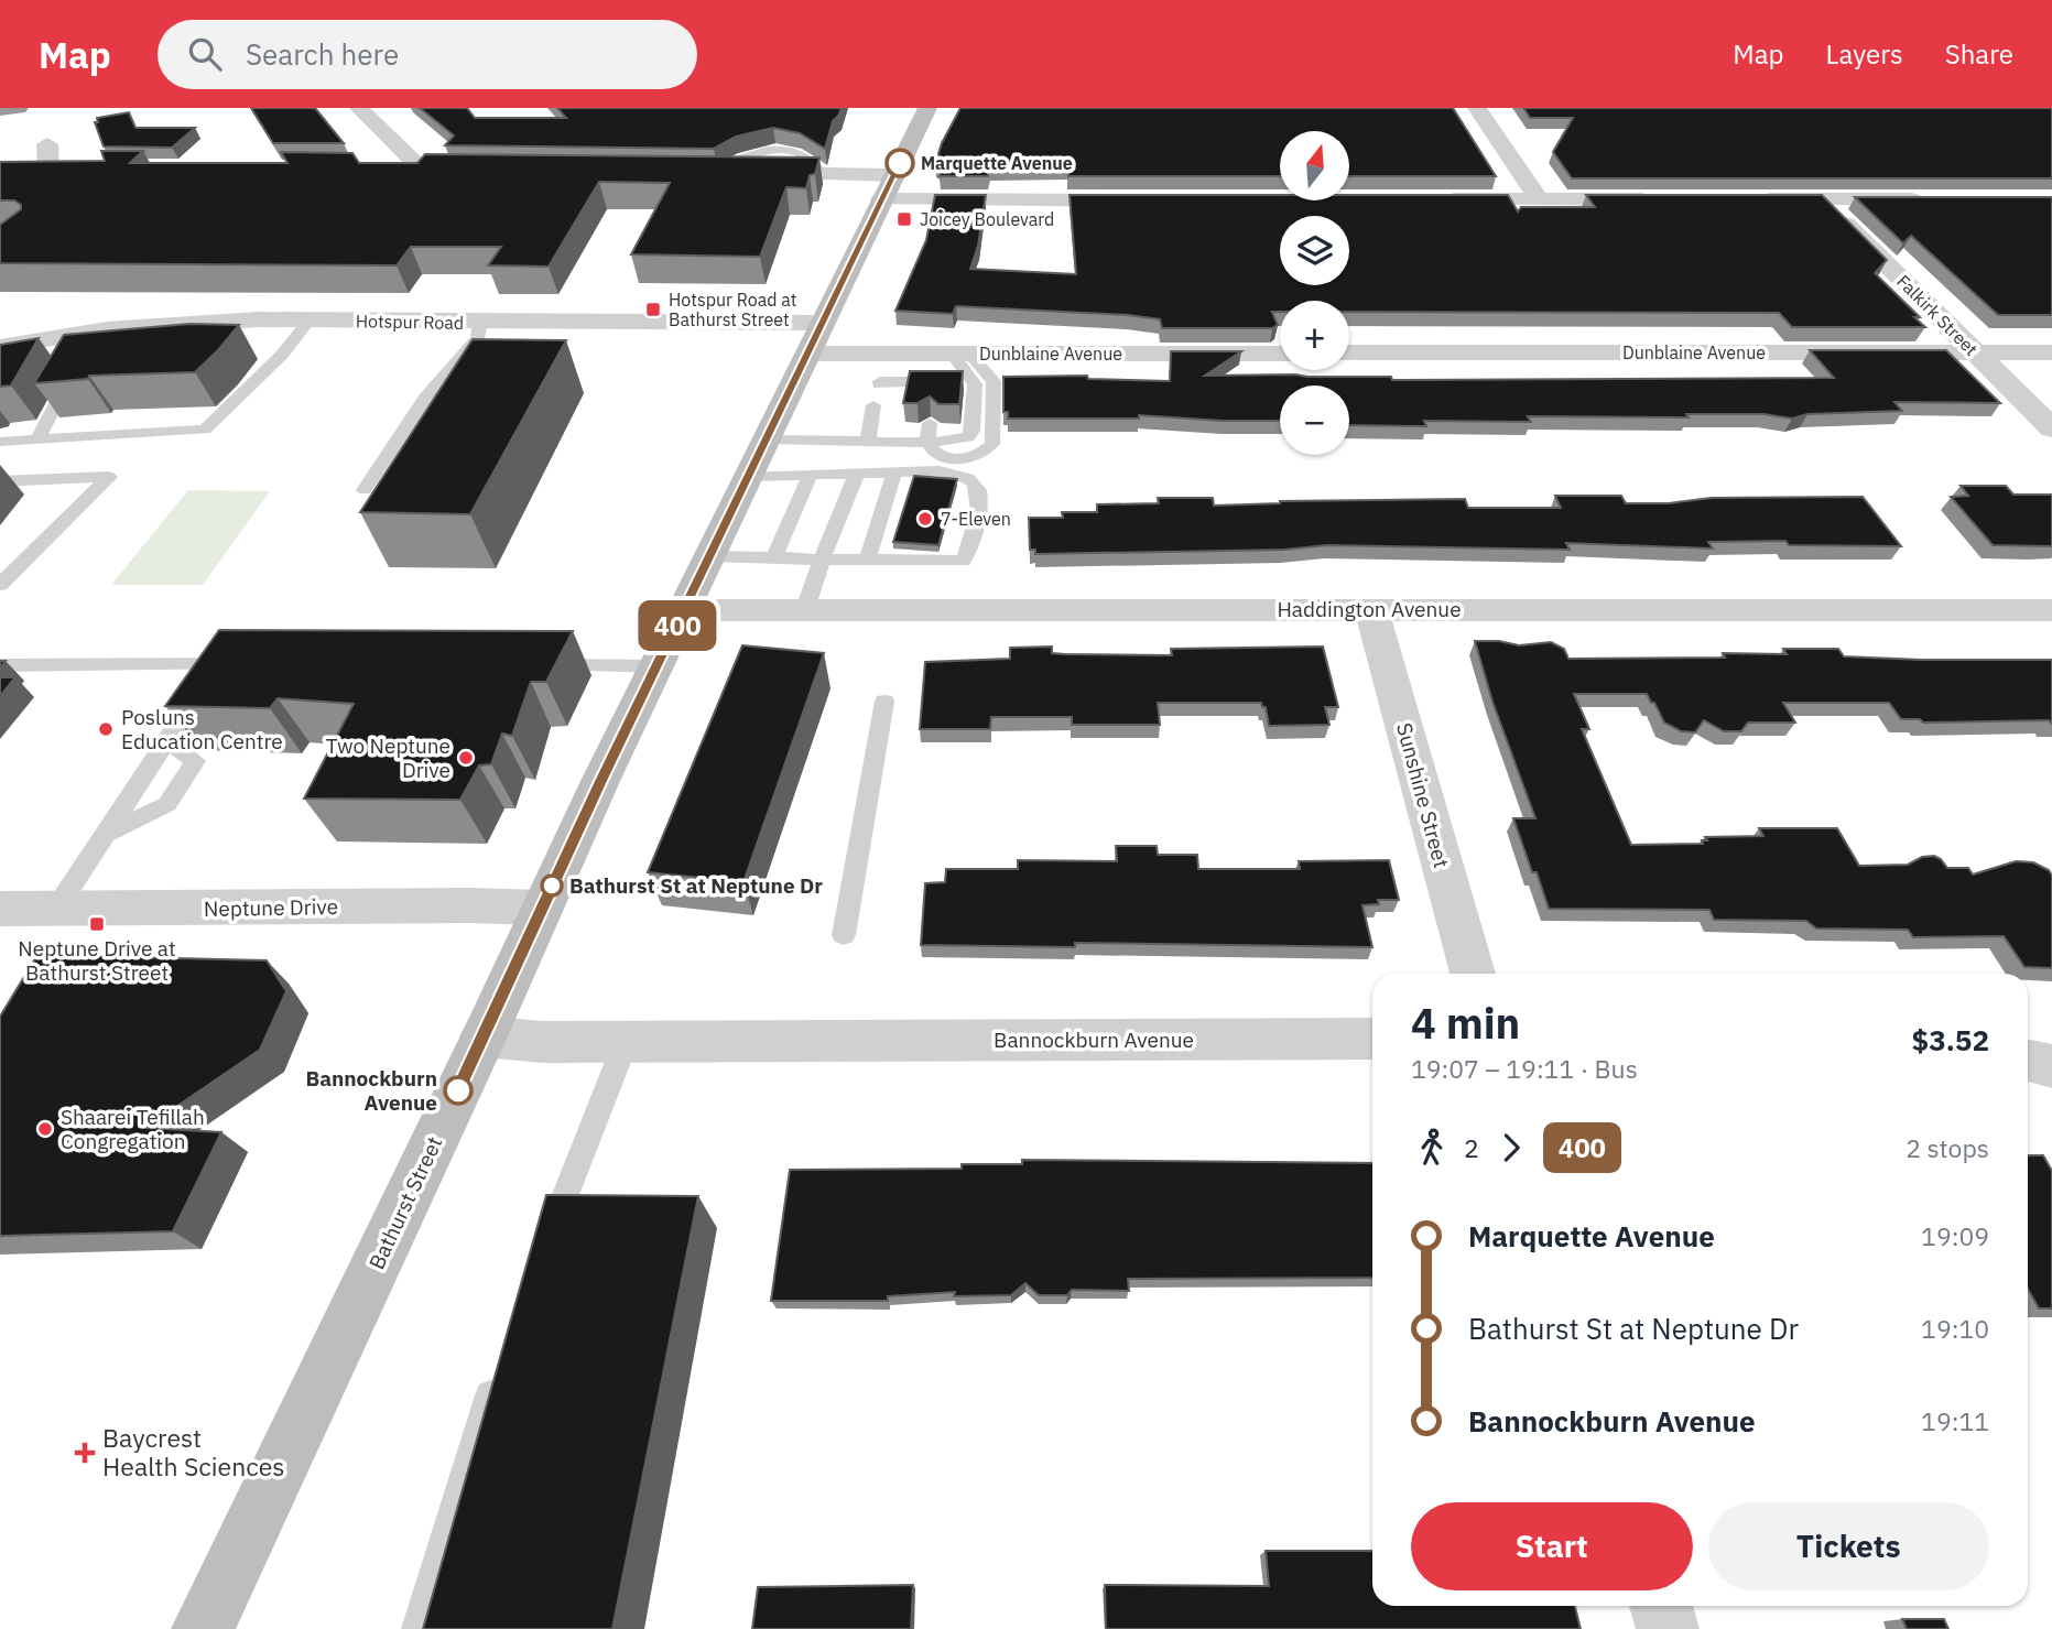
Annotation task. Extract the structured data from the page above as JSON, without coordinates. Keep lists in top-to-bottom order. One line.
{"streets":{"main road":["Bathurst Street"],"street":["Falkirk Street","Hotspur Road","Dunblaine Avenue","Haddington Avenue","Sunshine Street","Neptune Drive","Bannockburn Avenue"]},"crossings":[["Falkirk Street","Dunblaine Avenue"],["Hotspur Road","Dunblaine Avenue"],["Hotspur Road","Bathurst Street"],["Dunblaine Avenue","Bathurst Street"],["Haddington Avenue","Sunshine Street"],["Haddington Avenue","Bathurst Street"],["Neptune Drive","Bathurst Street"],["Bannockburn Avenue","Bathurst Street"]],"places":{"other":["Marquette Avenue","7-Eleven","Posluns Education Centre","Two Neptune Drive","Bathurst St at Neptune Dr","Bannockburn Avenue","Shaarei Tefillah Congregation"],"transit":["Joicey Boulevard","Hotspur Road at Bathurst Street","Neptune Drive at Bathurst Street"],"health":["Baycrest Health Sciences"]},"lines":["bus line 400"],"north":"top","page":{"header":"Map","search":"Search here","nav":["Map","Layers","Share"],"on_map":"400","map_buttons":["+","−"],"heading":["4 min","19:07 – 19:11 · Bus","$3.52"],"legs":["2","400","2 stops"],"list":[{"name":"Marquette Avenue","value":"19:09"},{"name":"Bathurst St at Neptune Dr","value":"19:10"},{"name":"Bannockburn Avenue","value":"19:11"}],"buttons":["Start","Tickets"]}}
